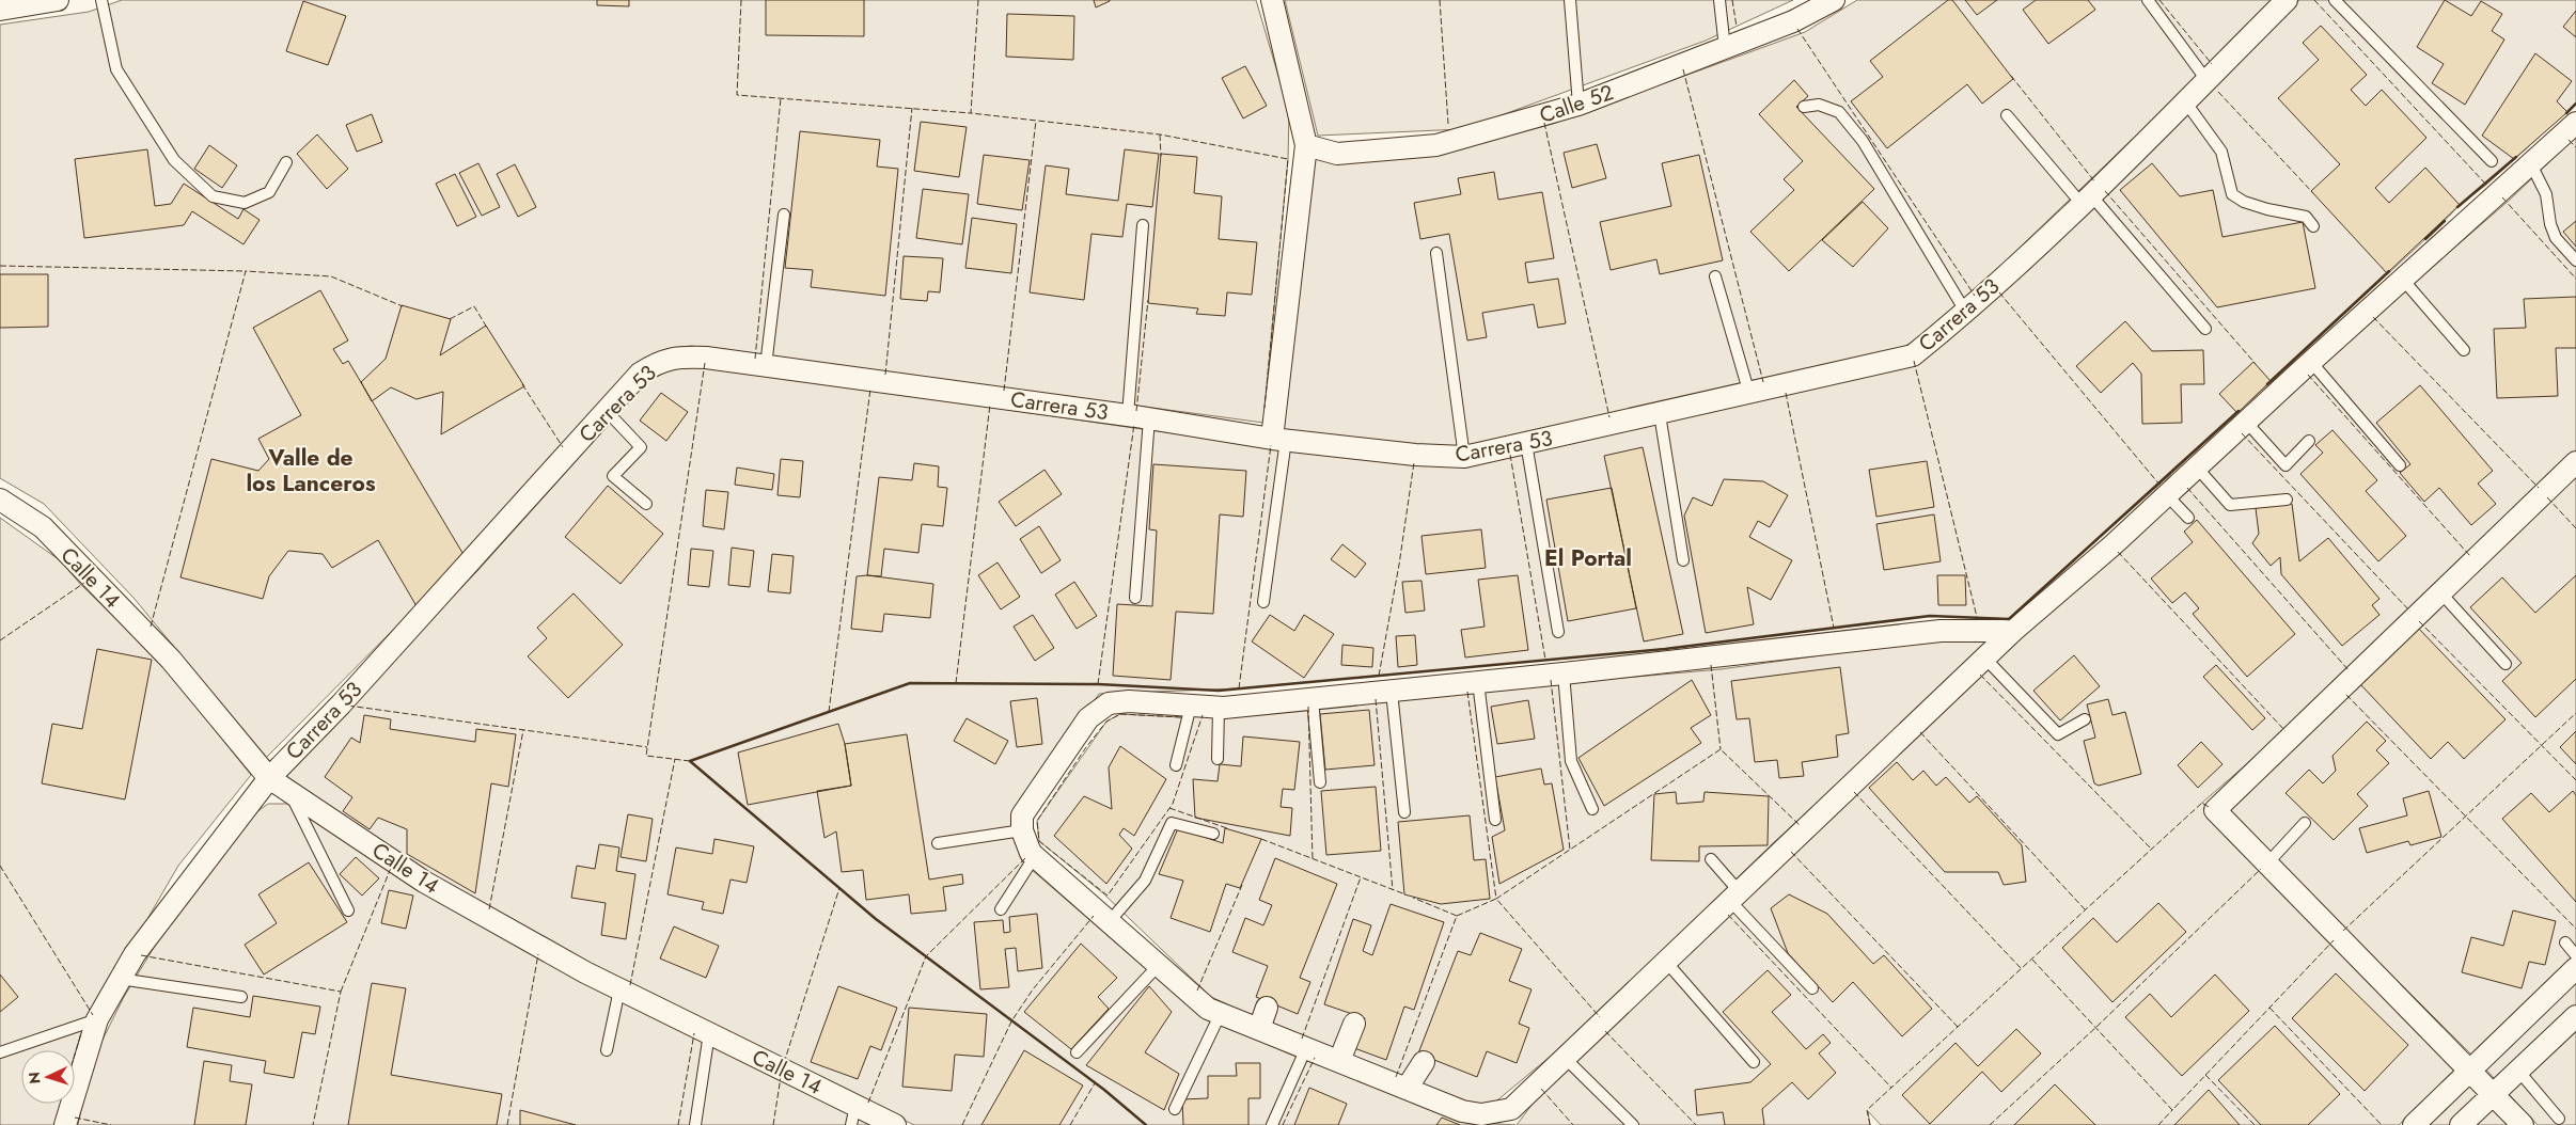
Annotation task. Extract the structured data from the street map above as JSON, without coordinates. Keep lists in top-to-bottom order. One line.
{"streets":{"street":["Calle 52","Carrera 53","Calle 14"]},"crossings":[["Carrera 53","Calle 14"]],"districts":["Valle de los Lanceros","El Portal"],"north":"left"}
